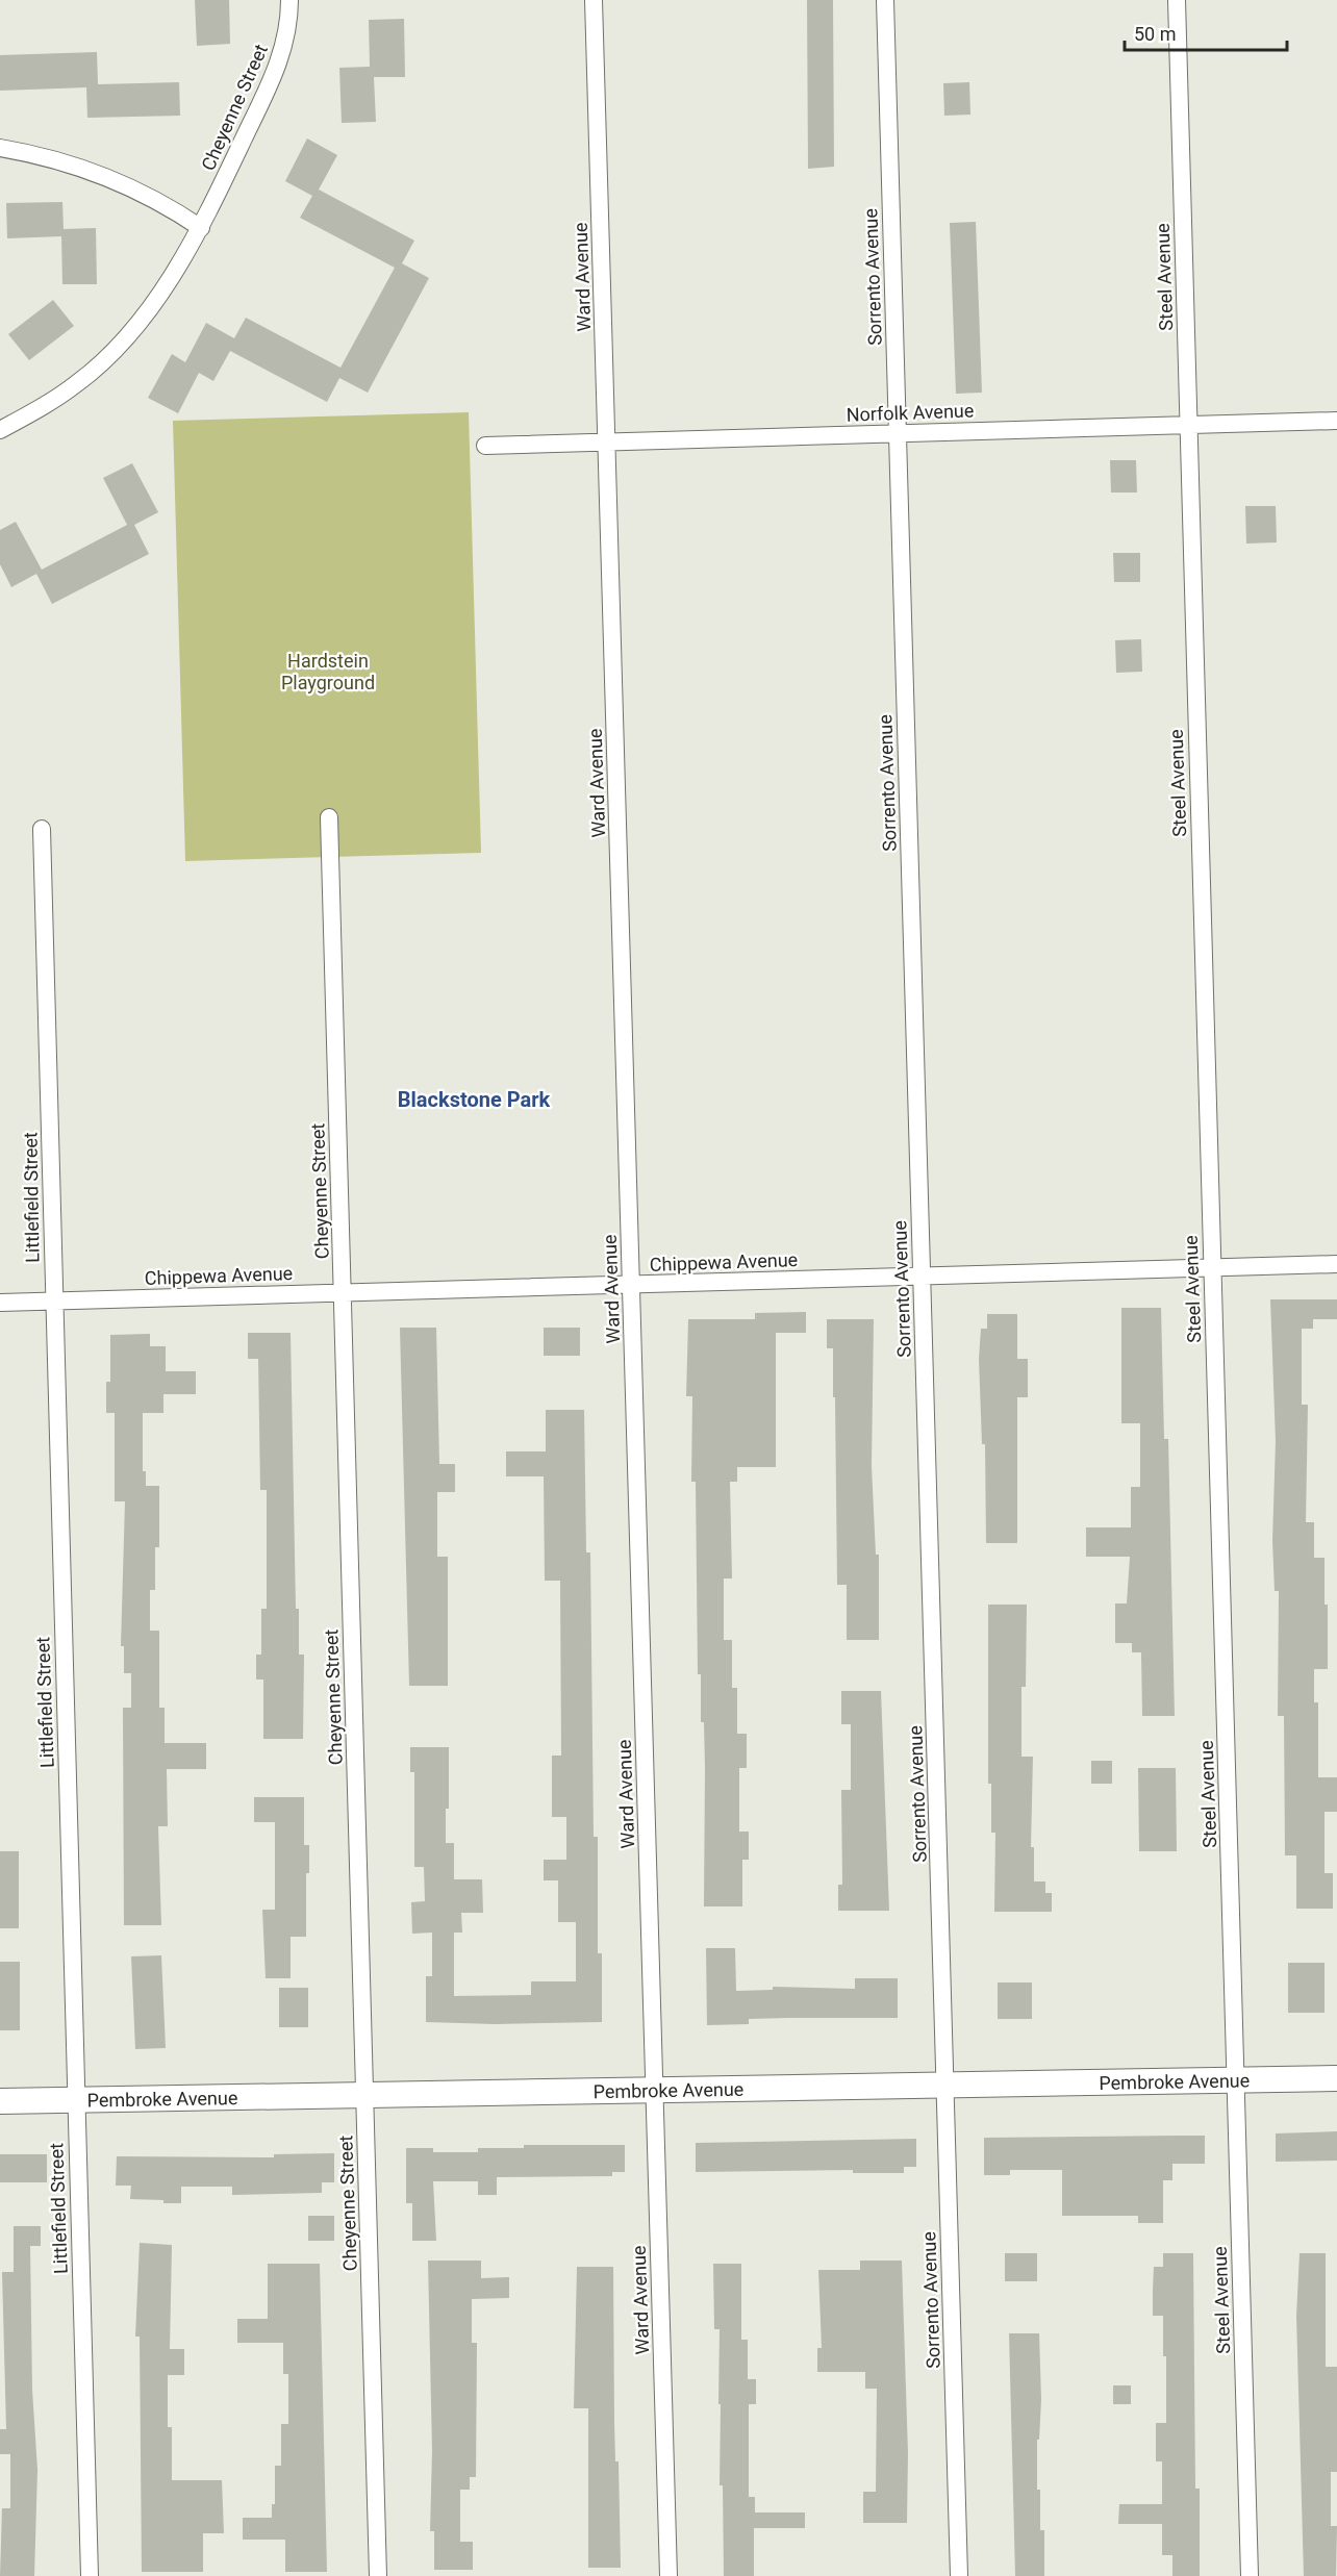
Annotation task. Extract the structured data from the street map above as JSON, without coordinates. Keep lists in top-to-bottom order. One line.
{"streets":{"street":["Cheyenne Street","Ward Avenue","Sorrento Avenue","Steel Avenue","Norfolk Avenue","Littlefield Street","Chippewa Avenue","Pembroke Avenue"]},"crossings":[["Cheyenne Street","Chippewa Avenue"],["Cheyenne Street","Pembroke Avenue"],["Ward Avenue","Norfolk Avenue"],["Ward Avenue","Chippewa Avenue"],["Ward Avenue","Pembroke Avenue"],["Sorrento Avenue","Norfolk Avenue"],["Sorrento Avenue","Chippewa Avenue"],["Sorrento Avenue","Pembroke Avenue"],["Steel Avenue","Norfolk Avenue"],["Steel Avenue","Chippewa Avenue"],["Steel Avenue","Pembroke Avenue"],["Littlefield Street","Chippewa Avenue"],["Littlefield Street","Pembroke Avenue"]],"districts":["Blackstone Park"],"parks":["Hardstein Playground"],"scale_bar":"50 m"}
